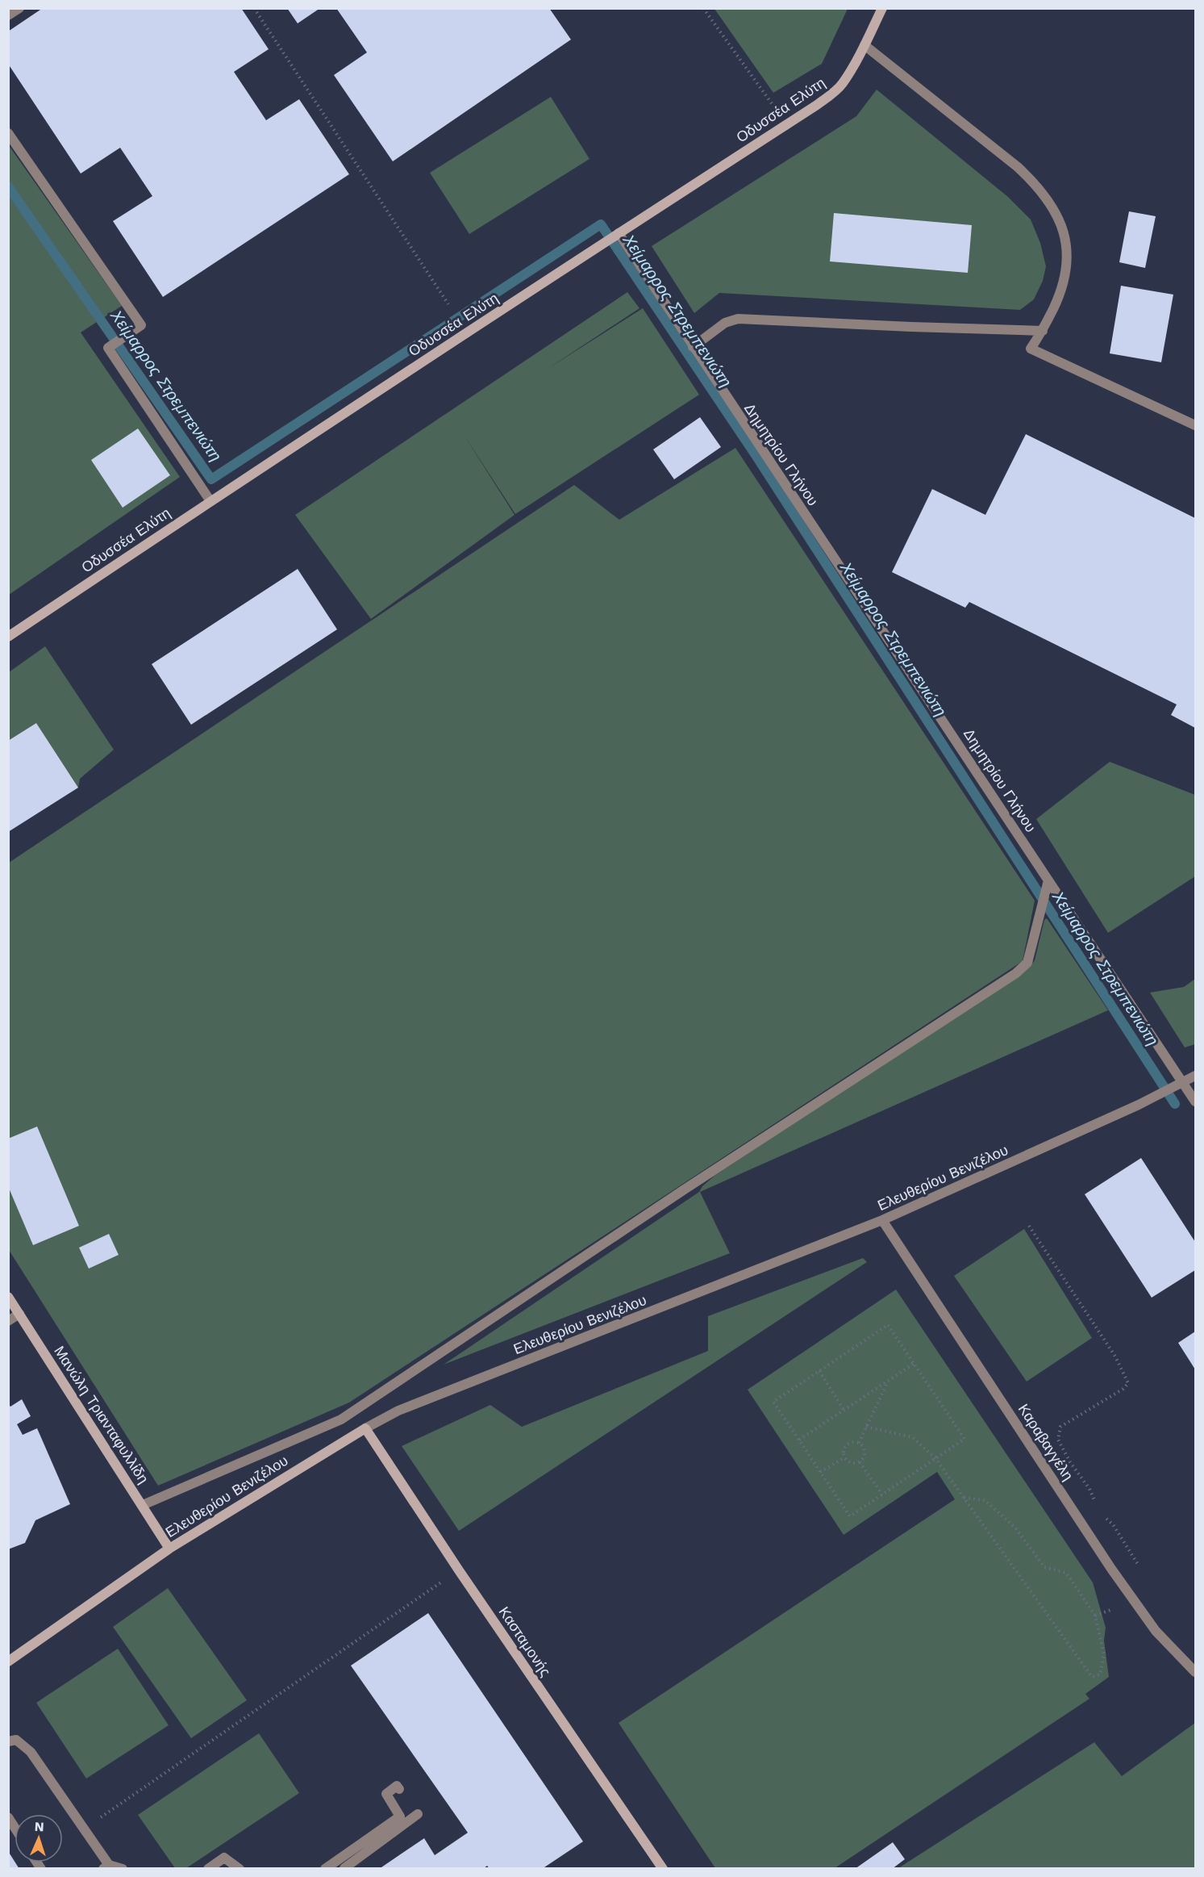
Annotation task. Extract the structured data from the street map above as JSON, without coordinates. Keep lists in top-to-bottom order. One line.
{"streets":{"street":["Οδυσσέα Ελύτη","Δημητρίου Γλήνου","Ελευθερίου Βενιζέλου","Μανώλη Τριανταφυλλίδη","Καραβαγγέλη","Κασταμονής"]},"crossings":[["Οδυσσέα Ελύτη","Δημητρίου Γλήνου"],["Δημητρίου Γλήνου","Ελευθερίου Βενιζέλου"],["Ελευθερίου Βενιζέλου","Μανώλη Τριανταφυλλίδη"],["Ελευθερίου Βενιζέλου","Καραβαγγέλη"],["Ελευθερίου Βενιζέλου","Κασταμονής"]],"water":["Χείμαρρος Στρεμπενιώτη"],"north":"top"}
